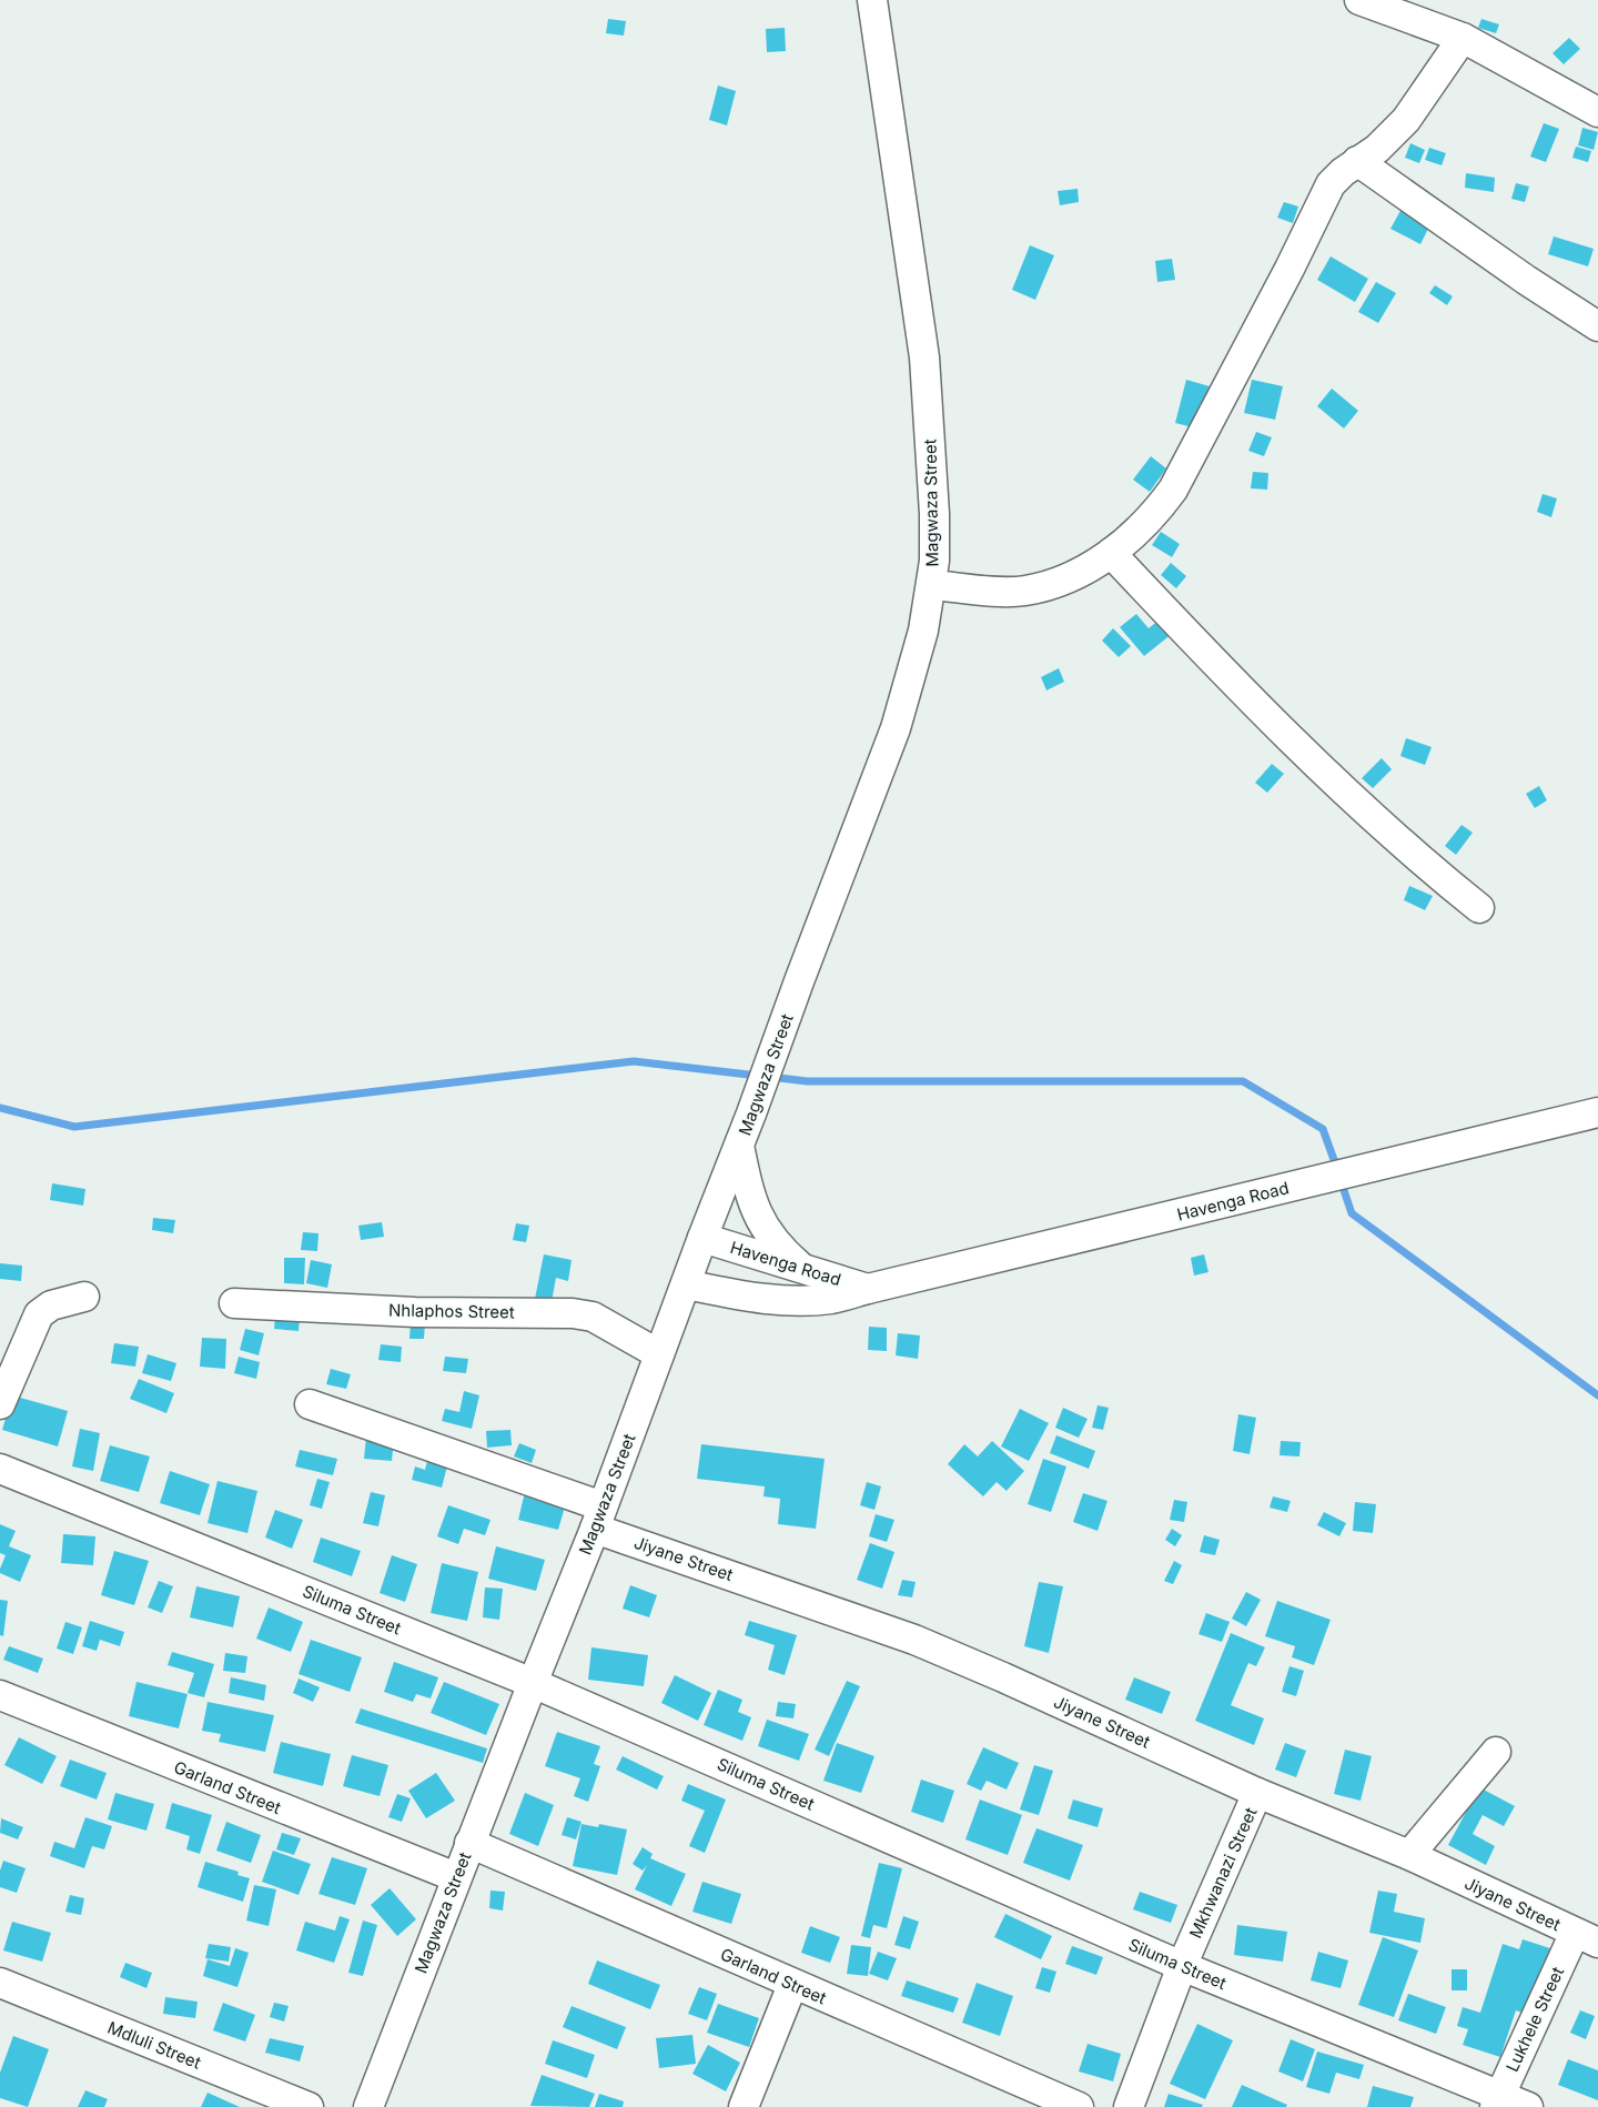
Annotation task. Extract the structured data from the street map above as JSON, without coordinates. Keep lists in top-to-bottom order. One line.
{"streets":{"street":["Magwaza Street","Havenga Road","Nhlaphos Street","Jiyane Street","Siluma Street","Garland Street","Mkhwanazi Street","Lukhele Street","Mdluli Street"]},"crossings":[["Magwaza Street","Havenga Road"],["Magwaza Street","Nhlaphos Street"],["Magwaza Street","Jiyane Street"],["Magwaza Street","Siluma Street"],["Magwaza Street","Garland Street"],["Jiyane Street","Mkhwanazi Street"],["Jiyane Street","Lukhele Street"],["Siluma Street","Mkhwanazi Street"],["Siluma Street","Lukhele Street"]]}
